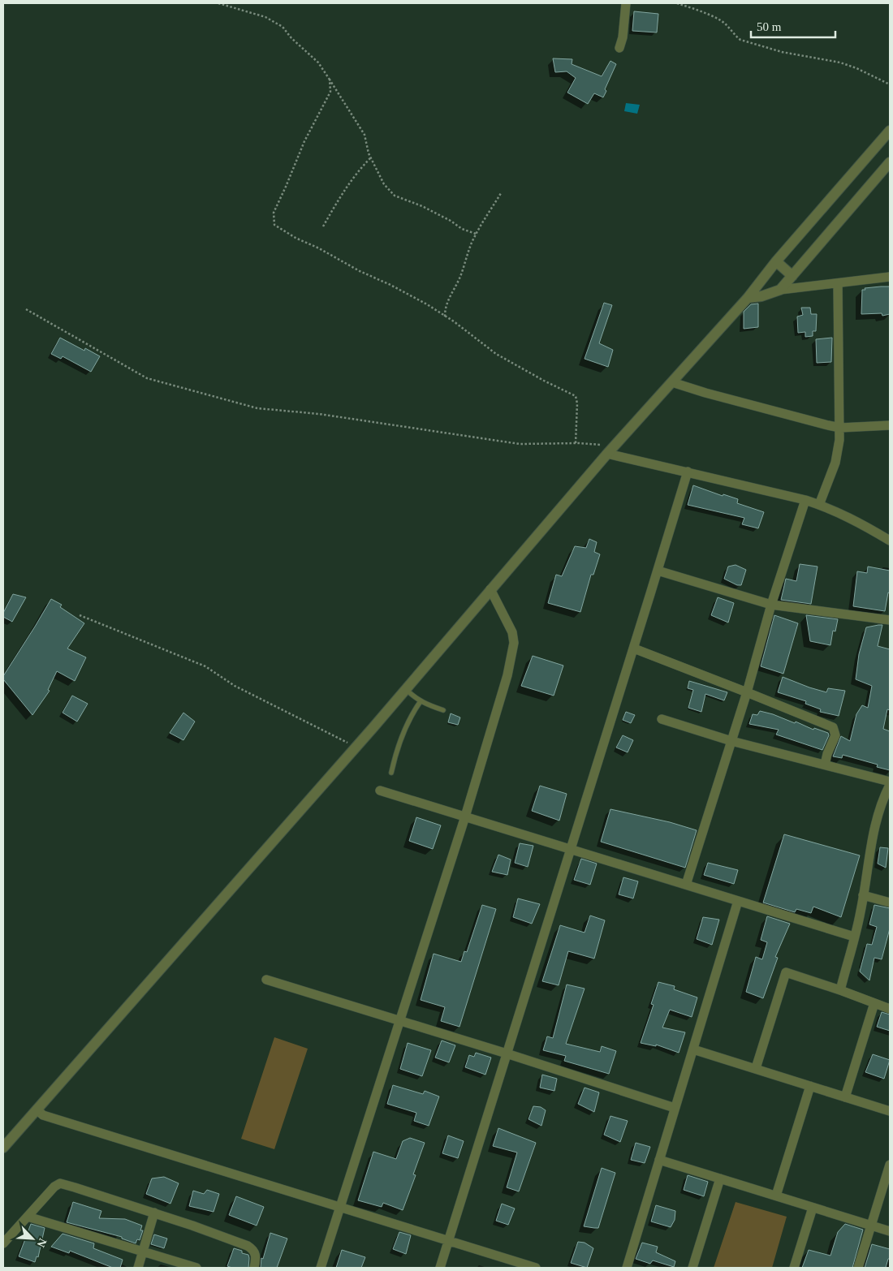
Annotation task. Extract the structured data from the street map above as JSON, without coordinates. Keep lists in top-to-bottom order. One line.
{"scale_bar":"50 m","north":"bottom right"}
